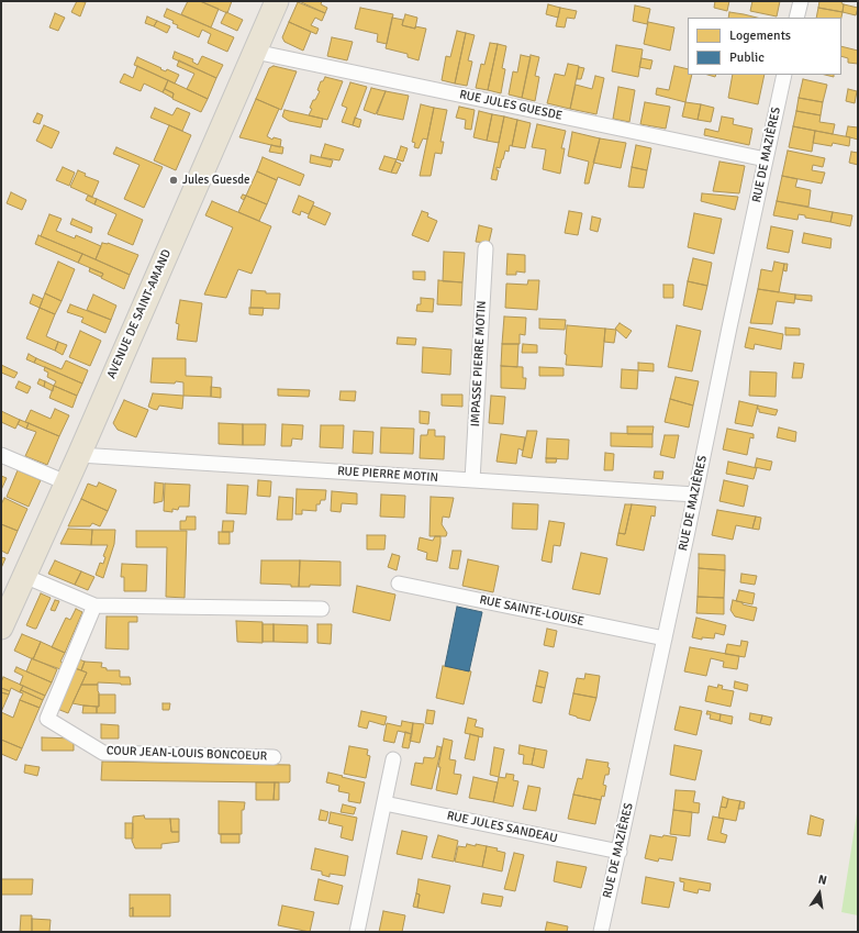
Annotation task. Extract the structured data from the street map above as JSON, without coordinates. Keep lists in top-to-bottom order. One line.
{"streets":{"main road":["AVENUE DE SAINT-AMAND"],"street":["RUE JULES GUESDE","RUE DE MAZIÈRES","IMPASSE PIERRE MOTIN","RUE PIERRE MOTIN","RUE SAINTE-LOUISE","COUR JEAN-LOUIS BONCOEUR","RUE JULES SANDEAU"]},"crossings":[["RUE JULES GUESDE","RUE DE MAZIÈRES"],["RUE JULES GUESDE","AVENUE DE SAINT-AMAND"],["RUE DE MAZIÈRES","RUE PIERRE MOTIN"],["RUE DE MAZIÈRES","RUE SAINTE-LOUISE"],["RUE DE MAZIÈRES","RUE JULES SANDEAU"],["AVENUE DE SAINT-AMAND","RUE PIERRE MOTIN"],["IMPASSE PIERRE MOTIN","RUE PIERRE MOTIN"]],"places":["Jules Guesde"],"legend":["Logements","Public"],"north":"top"}
